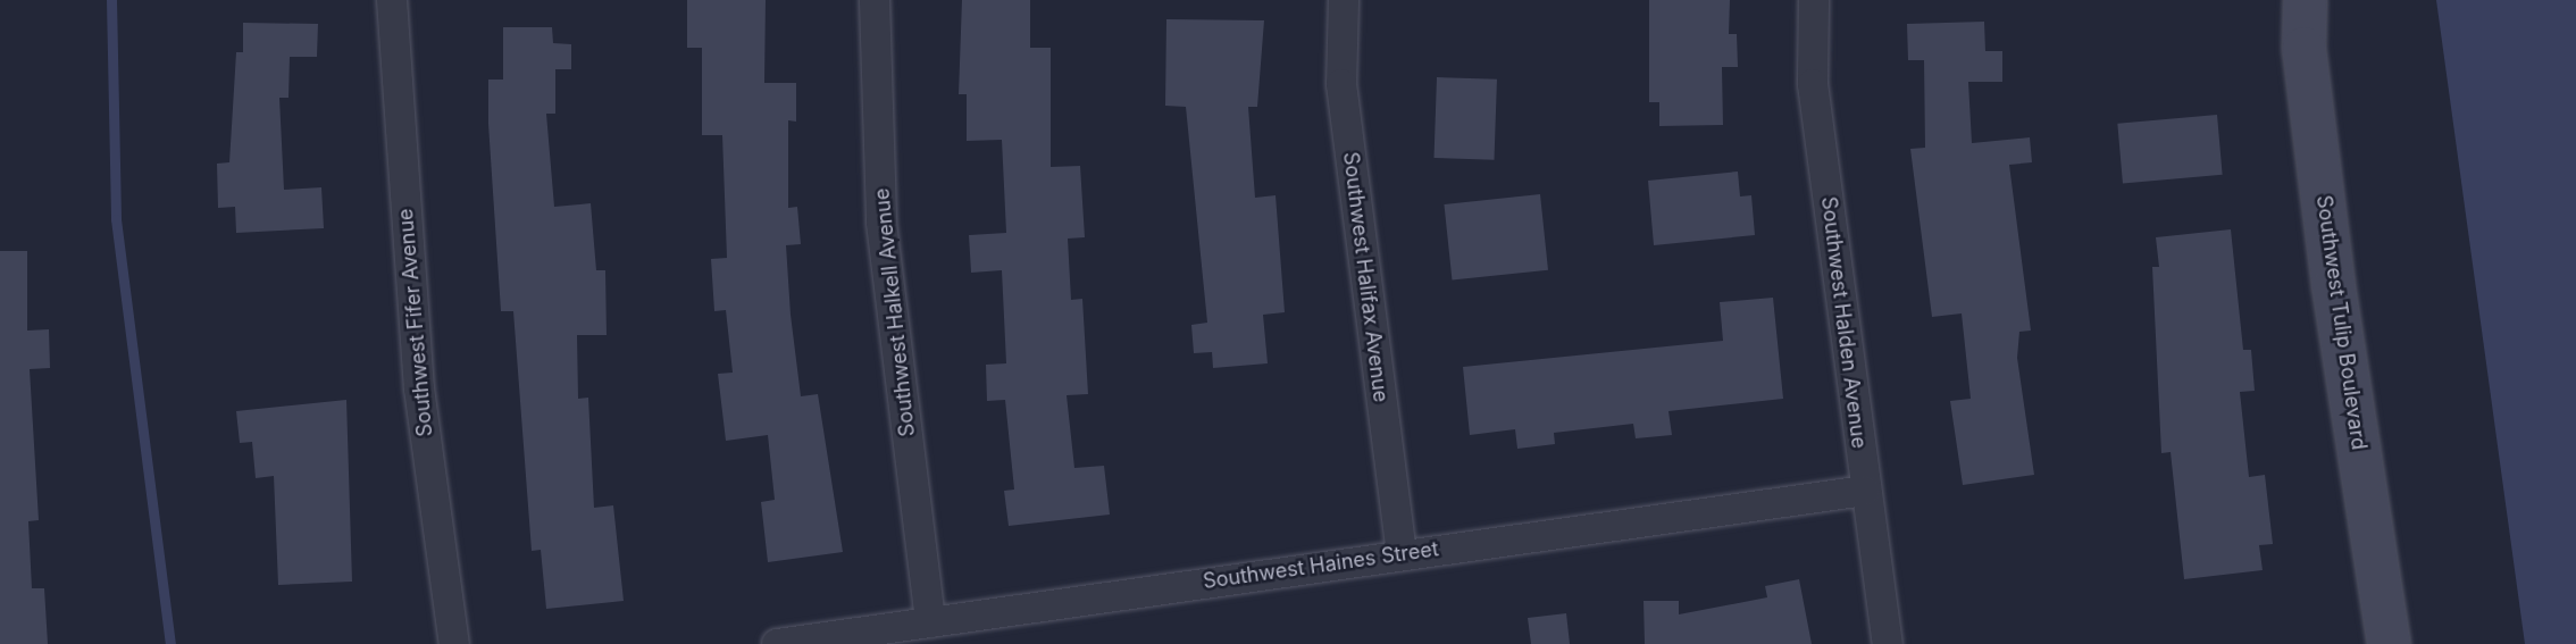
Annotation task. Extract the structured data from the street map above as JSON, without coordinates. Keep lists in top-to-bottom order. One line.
{"streets":{"street":["Southwest Halifax Avenue","Southwest Halkell Avenue","Southwest Fifer Avenue","Southwest Halden Avenue","Southwest Tulip Boulevard","Southwest Haines Street"]},"crossings":[["Southwest Halifax Avenue","Southwest Haines Street"],["Southwest Halkell Avenue","Southwest Haines Street"],["Southwest Halden Avenue","Southwest Haines Street"]]}
